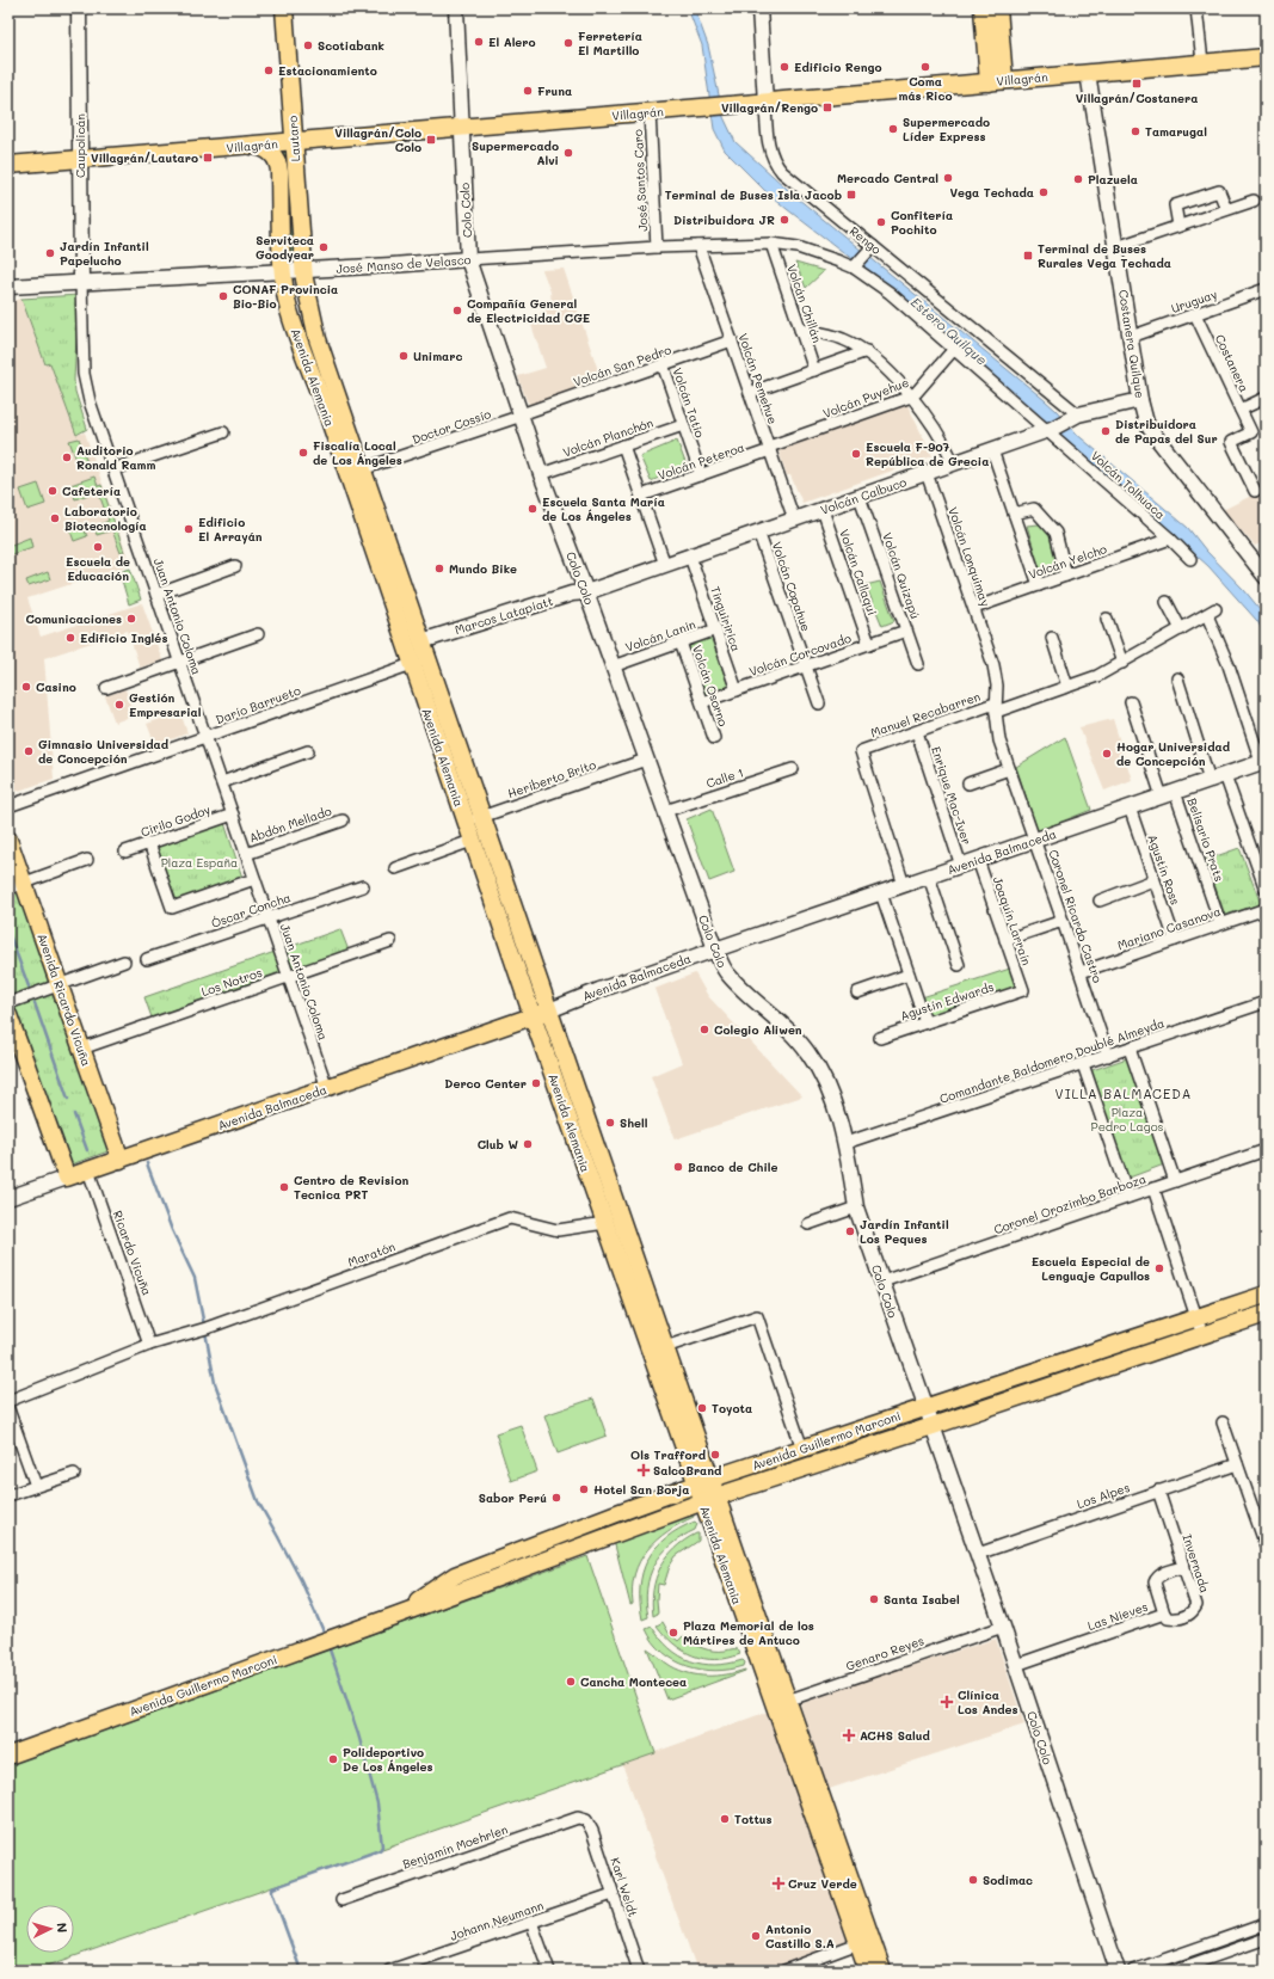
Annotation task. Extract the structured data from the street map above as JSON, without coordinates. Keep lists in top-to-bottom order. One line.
{"streets":{"main road":["Villagrán","Lautaro","Avenida Alemania","Avenida Balmaceda","Avenida Ricardo Vicuña","Avenida Guillermo Marconi"],"street":["Caupolicán","José Santos Caro","Colo Colo","Rengo","José Manso de Velasco","Uruguay","Volcán Chillán","Costanera Quilque","Costanera","Volcán San Pedro","Volcán Pemehue","Volcán Puyehue","Volcán Tatio","Doctor Cossío","Volcán Planchón","Volcán Peteroa","Volcán Tolhuaca","Volcán Calbuco","Volcán Lonquimay","Volcán Yelcho","Volcán Callaqui","Volcán Quizapú","Volcán Copahue","Marcos Latapiatt","Juan Antonio Coloma","Tinguiririca","Volcán Lanin","Volcán Corcovado","Volcán Osorno","Darío Barrueto","Manuel Recabarren","Calle 1","Heriberto Brito","Enrique Mac-Iver","Cirilo Godoy","Abdón Mellado","Belisario Prats","Agustín Ross","Óscar Concha","Coronel Ricardo Castro","Joaquín Larraín","Mariano Casanova","Los Notros","Agustín Edwards","Comandante Baldomero Doublé Almeyda","Coronel Orozimbo Barboza","Ricardo Vicuña","Maratón","Los Alpes","Invernada","Las Nieves","Genaro Reyes","Benjamín Moehrlen","Karl Weldt","Johann Neumann"]},"crossings":[["Villagrán","Lautaro"],["Villagrán","Caupolicán"],["Villagrán","José Santos Caro"],["Villagrán","Colo Colo"],["Villagrán","Rengo"],["Villagrán","Costanera Quilque"],["Lautaro","José Manso de Velasco"],["Lautaro","Avenida Alemania"],["Caupolicán","José Manso de Velasco"],["Caupolicán","Juan Antonio Coloma"],["José Santos Caro","José Manso de Velasco"],["Colo Colo","José Manso de Velasco"],["Colo Colo","Volcán San Pedro"],["Colo Colo","Doctor Cossío"],["Colo Colo","Volcán Planchón"],["Colo Colo","Volcán Calbuco"],["Colo Colo","Marcos Latapiatt"],["Colo Colo","Volcán Lanin"],["Colo Colo","Calle 1"],["Colo Colo","Heriberto Brito"],["Colo Colo","Avenida Balmaceda"],["Colo Colo","Comandante Baldomero Doublé Almeyda"],["Colo Colo","Coronel Orozimbo Barboza"],["Colo Colo","Avenida Guillermo Marconi"],["Colo Colo","Los Alpes"],["Colo Colo","Las Nieves"],["Colo Colo","Genaro Reyes"],["Rengo","Volcán Calbuco"],["José Manso de Velasco","Volcán Chillán"],["José Manso de Velasco","Avenida Alemania"],["José Manso de Velasco","Volcán Pemehue"],["José Manso de Velasco","Volcán Puyehue"],["José Manso de Velasco","Volcán Tolhuaca"],["José Manso de Velasco","Juan Antonio Coloma"],["Uruguay","Costanera Quilque"],["Uruguay","Costanera"],["Costanera Quilque","Volcán Calbuco"],["Volcán San Pedro","Volcán Pemehue"],["Volcán San Pedro","Volcán Tatio"],["Volcán San Pedro","Doctor Cossío"],["Avenida Alemania","Doctor Cossío"],["Avenida Alemania","Marcos Latapiatt"],["Avenida Alemania","Darío Barrueto"],["Avenida Alemania","Heriberto Brito"],["Avenida Alemania","Avenida Balmaceda"],["Avenida Alemania","Maratón"],["Avenida Alemania","Avenida Guillermo Marconi"],["Avenida Alemania","Genaro Reyes"],["Volcán Pemehue","Volcán Puyehue"],["Volcán Pemehue","Volcán Peteroa"],["Volcán Pemehue","Volcán Calbuco"],["Volcán Puyehue","Volcán Peteroa"],["Volcán Puyehue","Volcán Tolhuaca"],["Volcán Tatio","Volcán Planchón"],["Volcán Tatio","Volcán Peteroa"],["Volcán Tolhuaca","Volcán Calbuco"],["Volcán Tolhuaca","Volcán Yelcho"],["Volcán Calbuco","Volcán Lonquimay"],["Volcán Calbuco","Volcán Callaqui"],["Volcán Calbuco","Volcán Quizapú"],["Volcán Calbuco","Volcán Copahue"],["Volcán Calbuco","Marcos Latapiatt"],["Volcán Calbuco","Tinguiririca"],["Volcán Lonquimay","Volcán Yelcho"],["Volcán Lonquimay","Coronel Ricardo Castro"],["Volcán Callaqui","Volcán Corcovado"],["Volcán Quizapú","Volcán Corcovado"],["Volcán Copahue","Volcán Corcovado"],["Juan Antonio Coloma","Darío Barrueto"],["Juan Antonio Coloma","Cirilo Godoy"],["Juan Antonio Coloma","Abdón Mellado"],["Juan Antonio Coloma","Avenida Balmaceda"],["Juan Antonio Coloma","Óscar Concha"],["Juan Antonio Coloma","Los Notros"],["Tinguiririca","Volcán Lanin"],["Tinguiririca","Volcán Corcovado"],["Volcán Lanin","Volcán Osorno"],["Volcán Corcovado","Volcán Osorno"],["Manuel Recabarren","Enrique Mac-Iver"],["Manuel Recabarren","Avenida Balmaceda"],["Manuel Recabarren","Coronel Ricardo Castro"],["Enrique Mac-Iver","Avenida Balmaceda"],["Belisario Prats","Avenida Balmaceda"],["Belisario Prats","Mariano Casanova"],["Avenida Balmaceda","Agustín Ross"],["Avenida Balmaceda","Coronel Ricardo Castro"],["Avenida Balmaceda","Joaquín Larraín"],["Avenida Balmaceda","Avenida Ricardo Vicuña"],["Avenida Balmaceda","Ricardo Vicuña"],["Agustín Ross","Mariano Casanova"],["Coronel Ricardo Castro","Mariano Casanova"],["Coronel Ricardo Castro","Comandante Baldomero Doublé Almeyda"],["Joaquín Larraín","Agustín Edwards"],["Los Notros","Avenida Ricardo Vicuña"],["Ricardo Vicuña","Maratón"],["Los Alpes","Invernada"],["Invernada","Las Nieves"],["Benjamín Moehrlen","Karl Weldt"],["Karl Weldt","Johann Neumann"]],"districts":["VILLA BALMACEDA"],"water":["Estero Quilque"],"parks":["Plaza España","Plaza Pedro Lagos"],"places":{"other":["El Alero","Ferretería El Martillo","Scotiabank","Edificio Rengo","Coma más Rico","Estacionamiento","Fruna","Supermercado Líder Express","Tamarugal","Supermercado Alvi","Mercado Central","Plazuela","Vega Techada","Distribuidora JR","Confitería Pochito","Serviteca Goodyear","Jardín Infantil Papelucho","CONAF Provincia Bio-Bio","Compañía General de Electricidad CGE","Unimarc","Distribuidora de Papas del Sur","Fiscalía Local de Los Ángeles","Escuela F-907 República de Grecia","Auditorio Ronald Ramm","Cafetería","Escuela Santa María de Los Ángeles","Laboratorio Biotecnología","Edificio El Arrayán","Escuela de Educación","Mundo Bike","Comunicaciones","Edificio Inglés","Casino","Gestión Empresarial","Gimnasio Universidad de Concepción","Hogar Universidad de Concepción","Colegio Aliwen","Derco Center","Shell","Club W","Banco de Chile","Centro de Revision Tecnica PRT","Jardín Infantil Los Peques","Escuela Especial de Lenguaje Capullos","Toyota","Ols Trafford","Hotel San Borja","Sabor Perú","Santa Isabel","Plaza Memorial de los Mártires de Antuco","Cancha Montecea","Polideportivo De Los Ángeles","Tottus","Sodimac","Antonio Castillo S.A"],"transit":["Villagrán/Costanera","Villagrán/Rengo","Villagrán/Colo Colo","Villagrán/Lautaro","Terminal de Buses Isla Jacob","Terminal de Buses Rurales Vega Techada"],"health":["SalcoBrand","Clínica Los Andes","ACHS Salud","Cruz Verde"]},"north":"right"}
